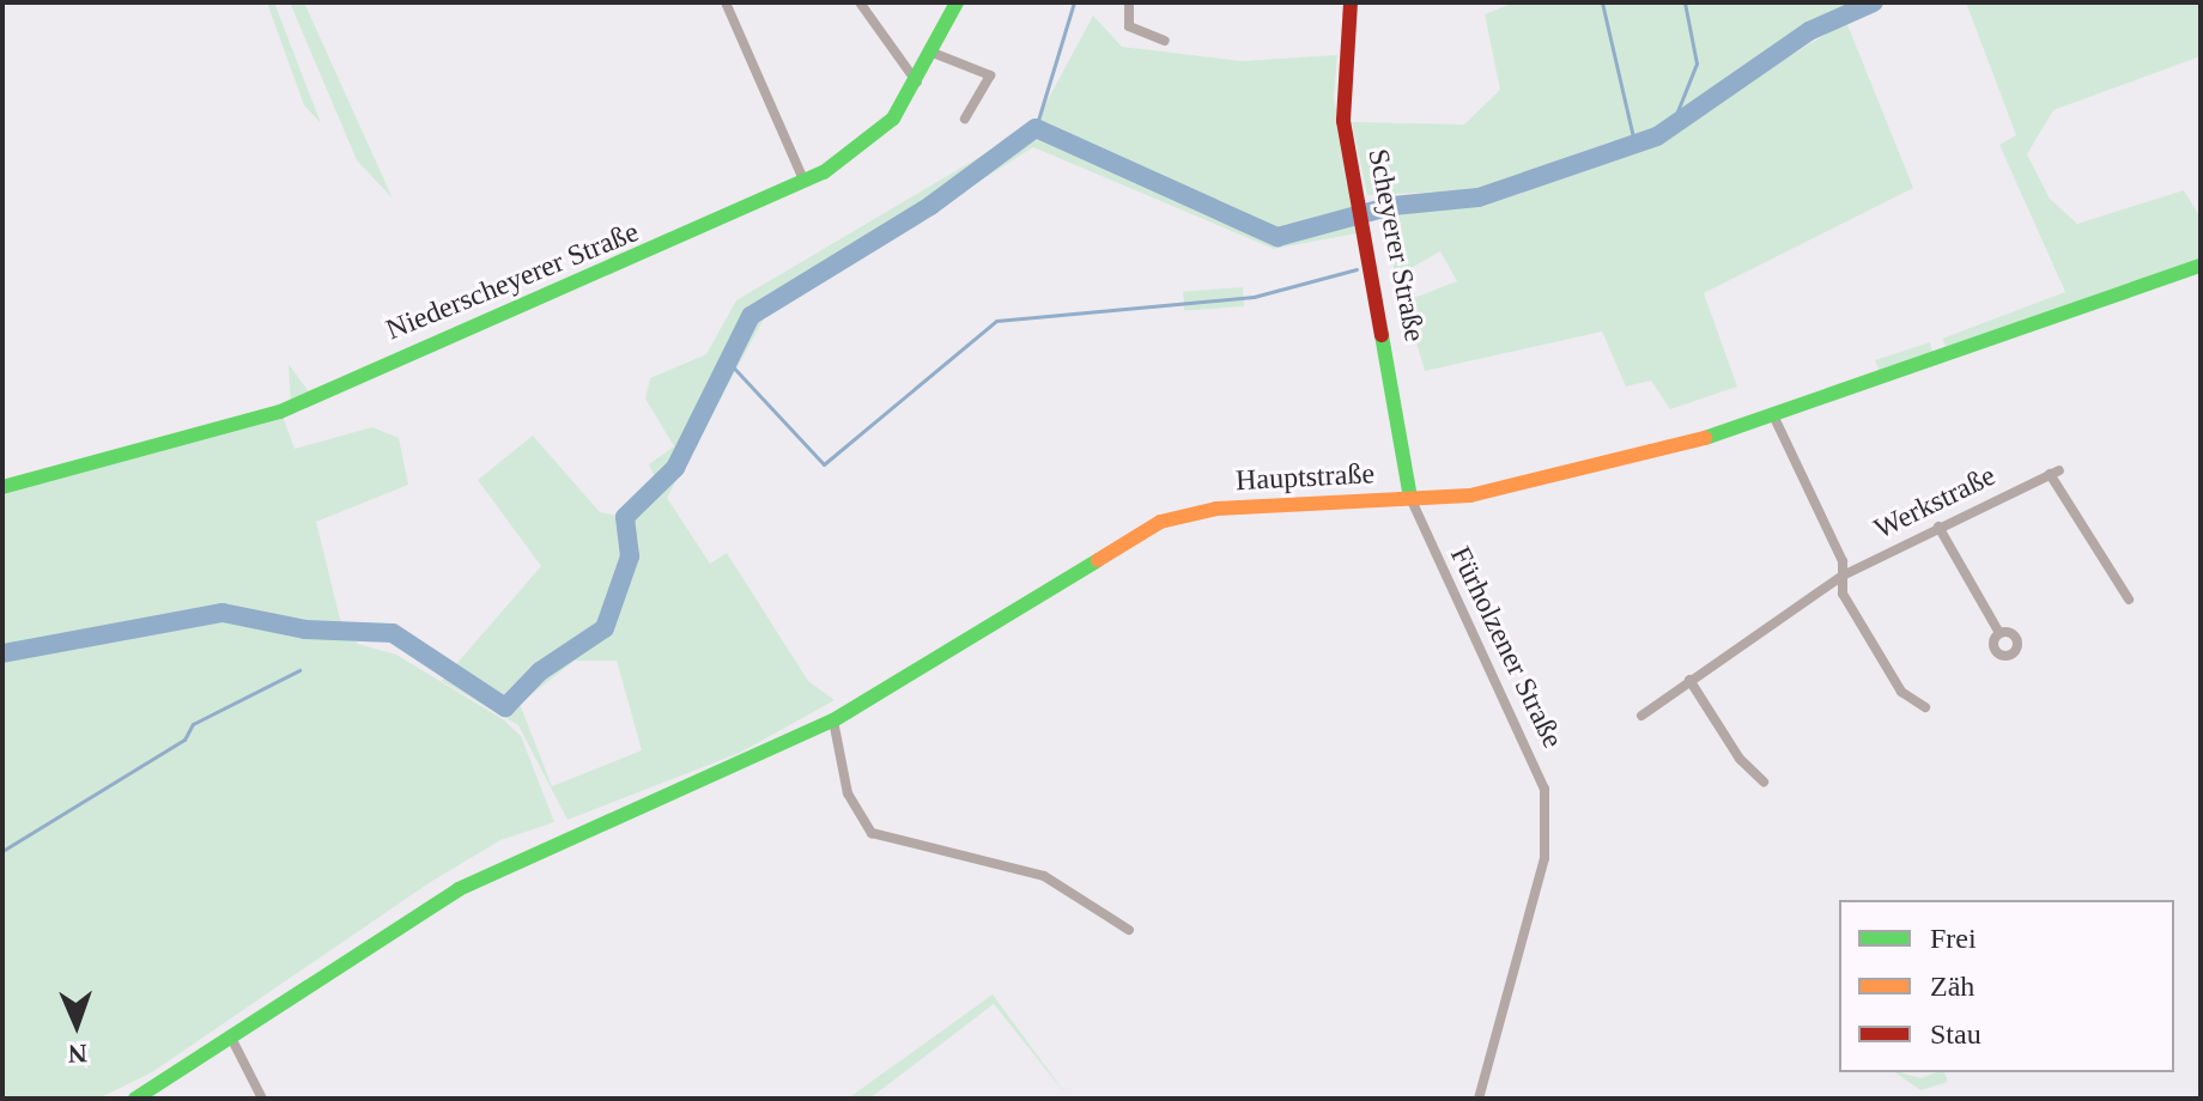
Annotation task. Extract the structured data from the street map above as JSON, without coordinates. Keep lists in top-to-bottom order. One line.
{"streets":{"main road":["Scheyerer Straße","Niederscheyerer Straße","Hauptstraße"],"street":["Werkstraße","Fürholzener Straße"]},"crossings":[["Scheyerer Straße","Hauptstraße"],["Scheyerer Straße","Fürholzener Straße"],["Hauptstraße","Fürholzener Straße"]],"legend":["Frei","Zäh","Stau"],"north":"bottom"}
